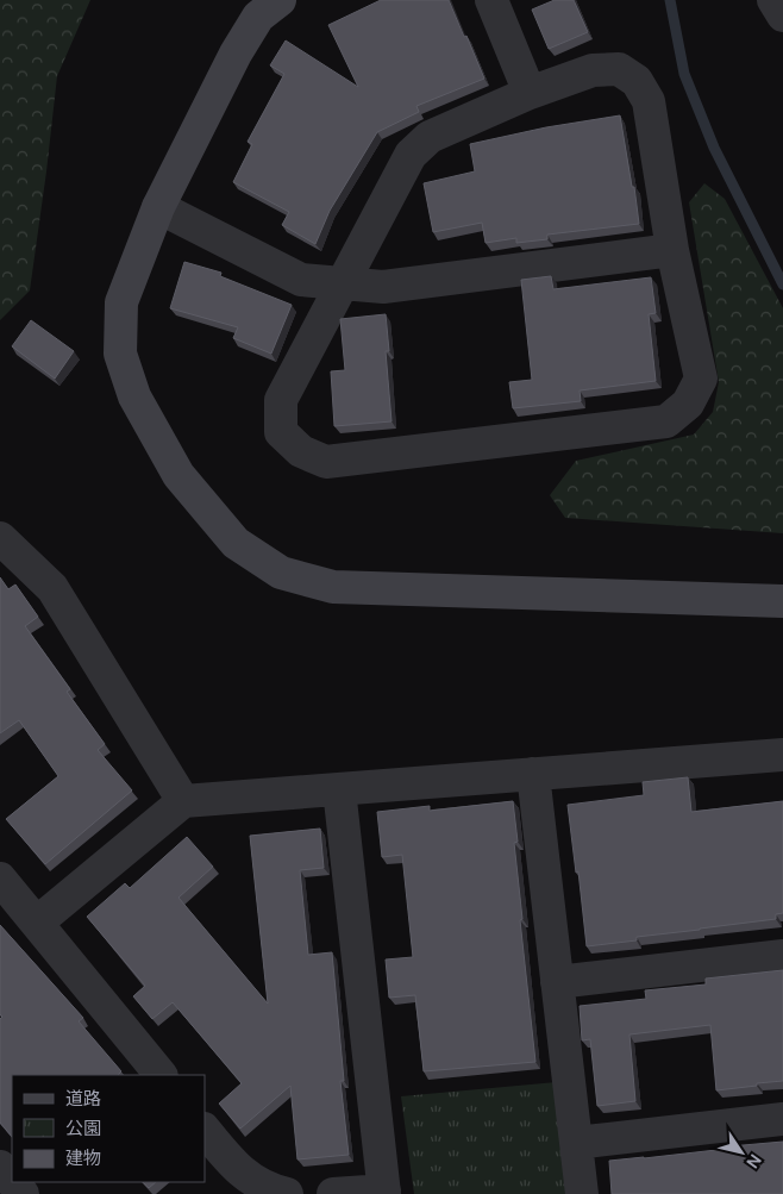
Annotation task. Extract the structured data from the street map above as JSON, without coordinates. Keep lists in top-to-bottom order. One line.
{"legend":["道路","公園","建物"],"north":"bottom right"}
